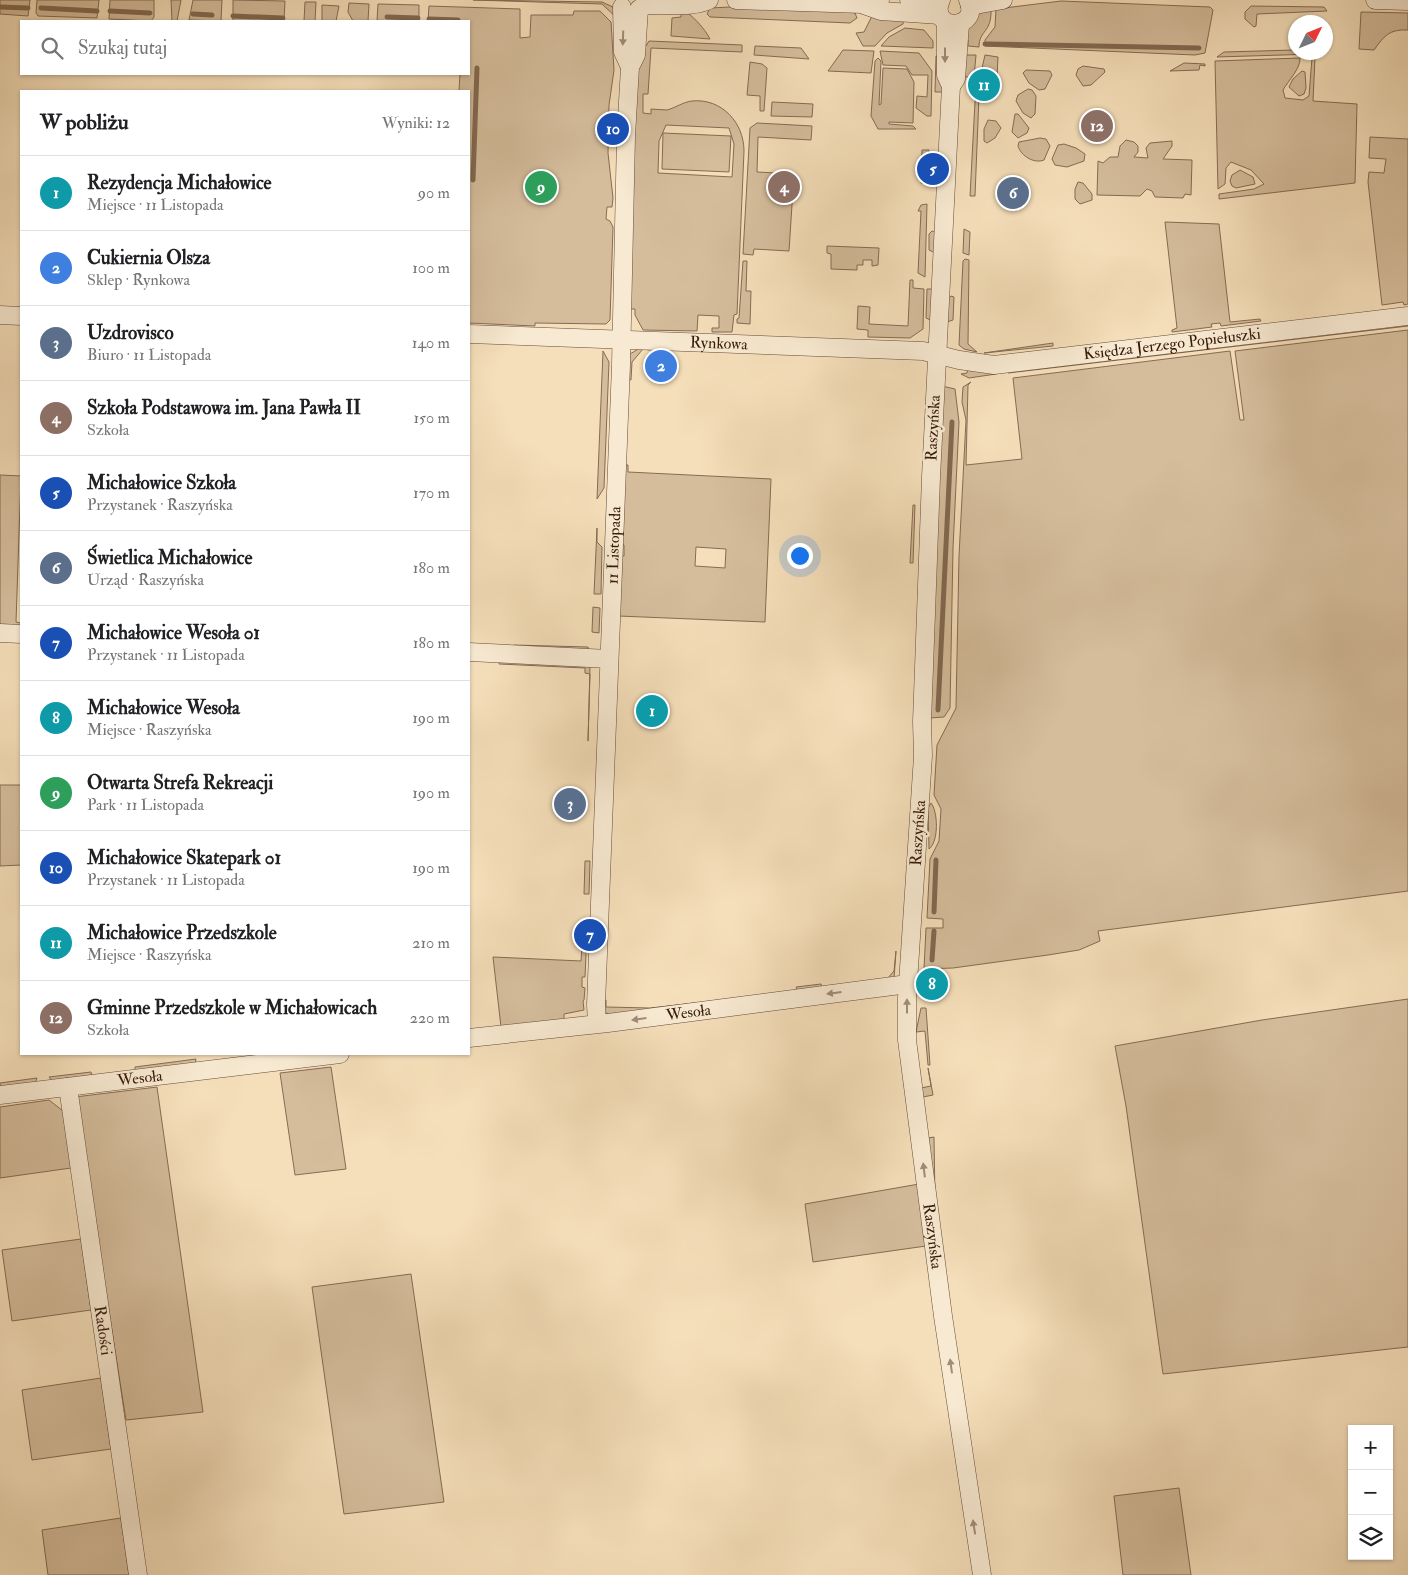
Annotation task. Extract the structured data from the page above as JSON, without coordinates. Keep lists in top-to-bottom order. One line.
{"streets":{"street":["Rynkowa","Księdza Jerzego Popiełuszki","Raszyńska","11 Listopada","Wesoła","Radości"]},"crossings":[["Rynkowa","Księdza Jerzego Popiełuszki"],["Rynkowa","Raszyńska"],["Rynkowa","11 Listopada"],["Księdza Jerzego Popiełuszki","Raszyńska"],["Raszyńska","Wesoła"],["11 Listopada","Wesoła"],["Wesoła","Radości"]],"one_way":["Raszyńska","Wesoła"],"north":"top right","page":{"search":"Szukaj tutaj","pins":["11","12","10","5","4","9","6","2","1","3","7","8"],"heading":["W pobliżu","Wyniki: 12"],"list":[{"mark":"1","name":"Rezydencja Michałowice","note":"Miejsce · 11 Listopada","value":"90 m"},{"mark":"2","name":"Cukiernia Olsza","note":"Sklep · Rynkowa","value":"100 m"},{"mark":"3","name":"Uzdrovisco","note":"Biuro · 11 Listopada","value":"140 m"},{"mark":"4","name":"Szkoła Podstawowa im. Jana Pawła II","note":"Szkoła","value":"150 m"},{"mark":"5","name":"Michałowice Szkoła","note":"Przystanek · Raszyńska","value":"170 m"},{"mark":"6","name":"Świetlica Michałowice","note":"Urząd · Raszyńska","value":"180 m"},{"mark":"7","name":"Michałowice Wesoła 01","note":"Przystanek · 11 Listopada","value":"180 m"},{"mark":"8","name":"Michałowice Wesoła","note":"Miejsce · Raszyńska","value":"190 m"},{"mark":"9","name":"Otwarta Strefa Rekreacji","note":"Park · 11 Listopada","value":"190 m"},{"mark":"10","name":"Michałowice Skatepark 01","note":"Przystanek · 11 Listopada","value":"190 m"},{"mark":"11","name":"Michałowice Przedszkole","note":"Miejsce · Raszyńska","value":"210 m"},{"mark":"12","name":"Gminne Przedszkole w Michałowicach","note":"Szkoła","value":"220 m"}],"map_buttons":["+","−"]}}
